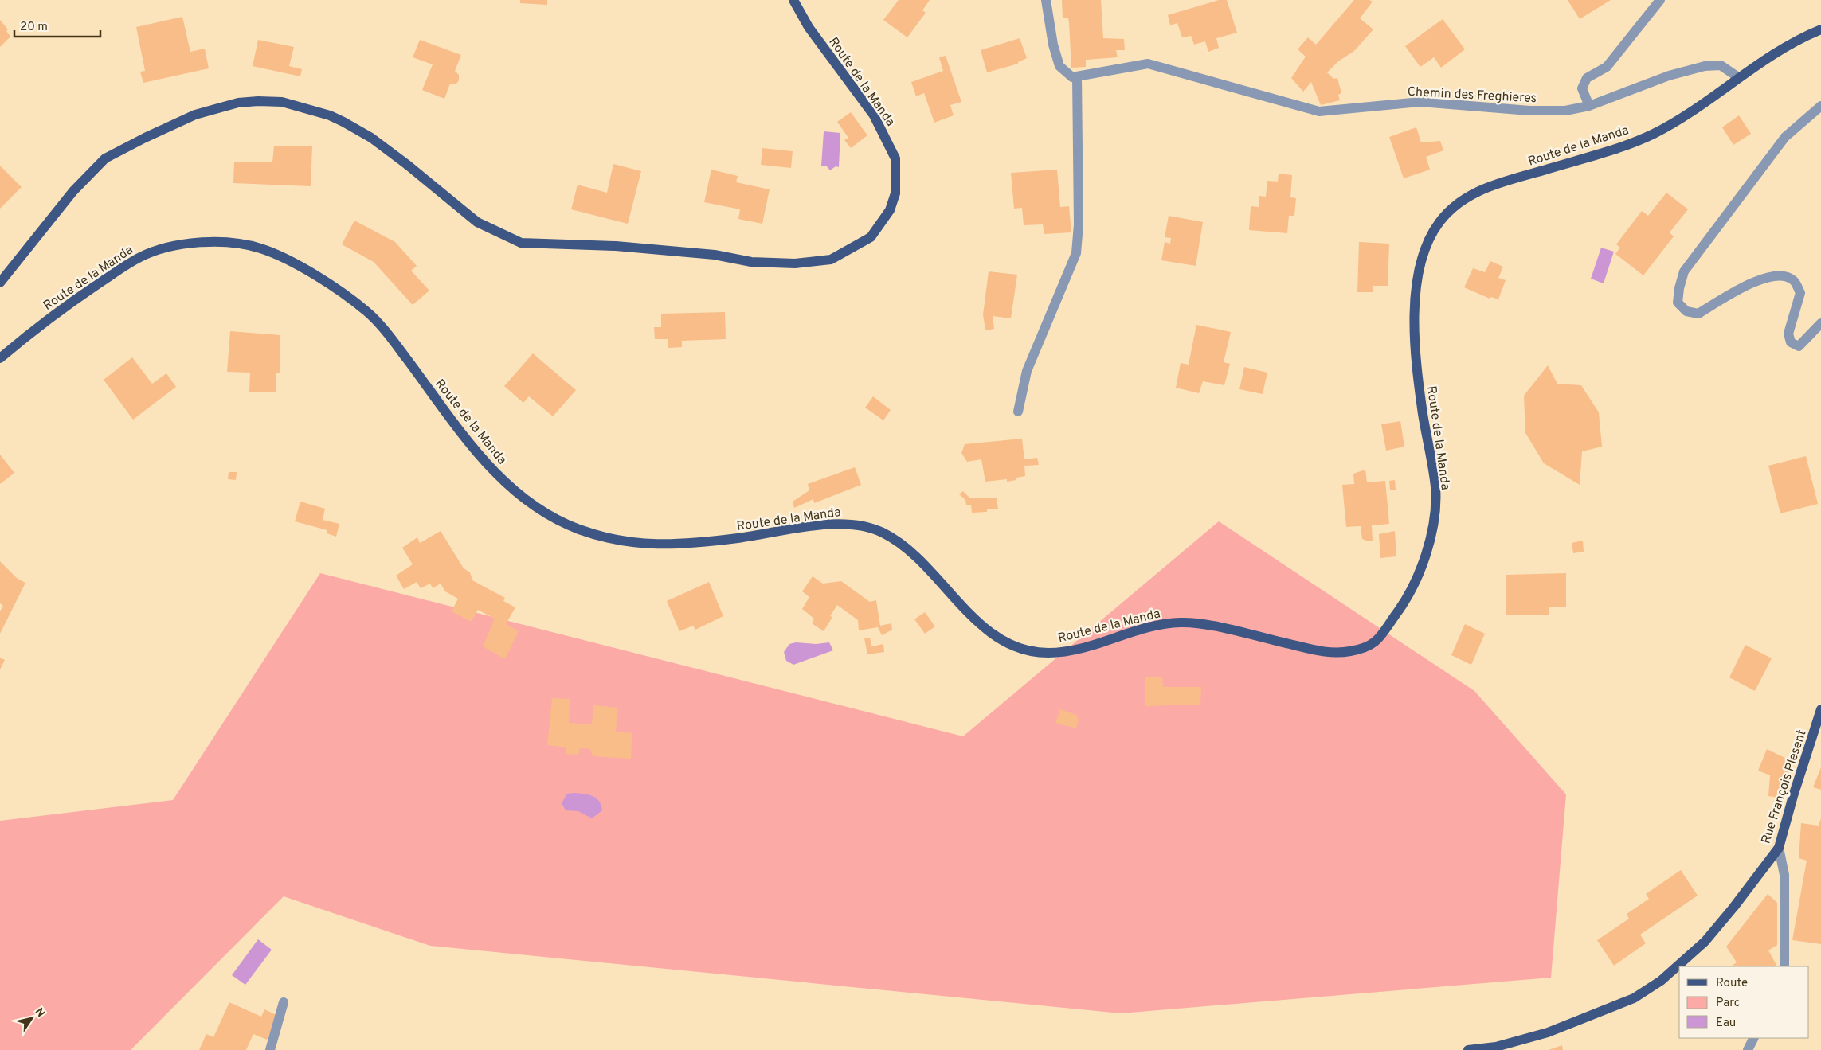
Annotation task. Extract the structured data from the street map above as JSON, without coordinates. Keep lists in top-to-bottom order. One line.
{"streets":{"main road":["Route de la Manda","Rue François Plesent"],"street":["Chemin des Freghieres"]},"crossings":[["Route de la Manda","Chemin des Freghieres"]],"legend":["Route","Parc","Eau"],"scale_bar":"20 m","north":"top right"}
